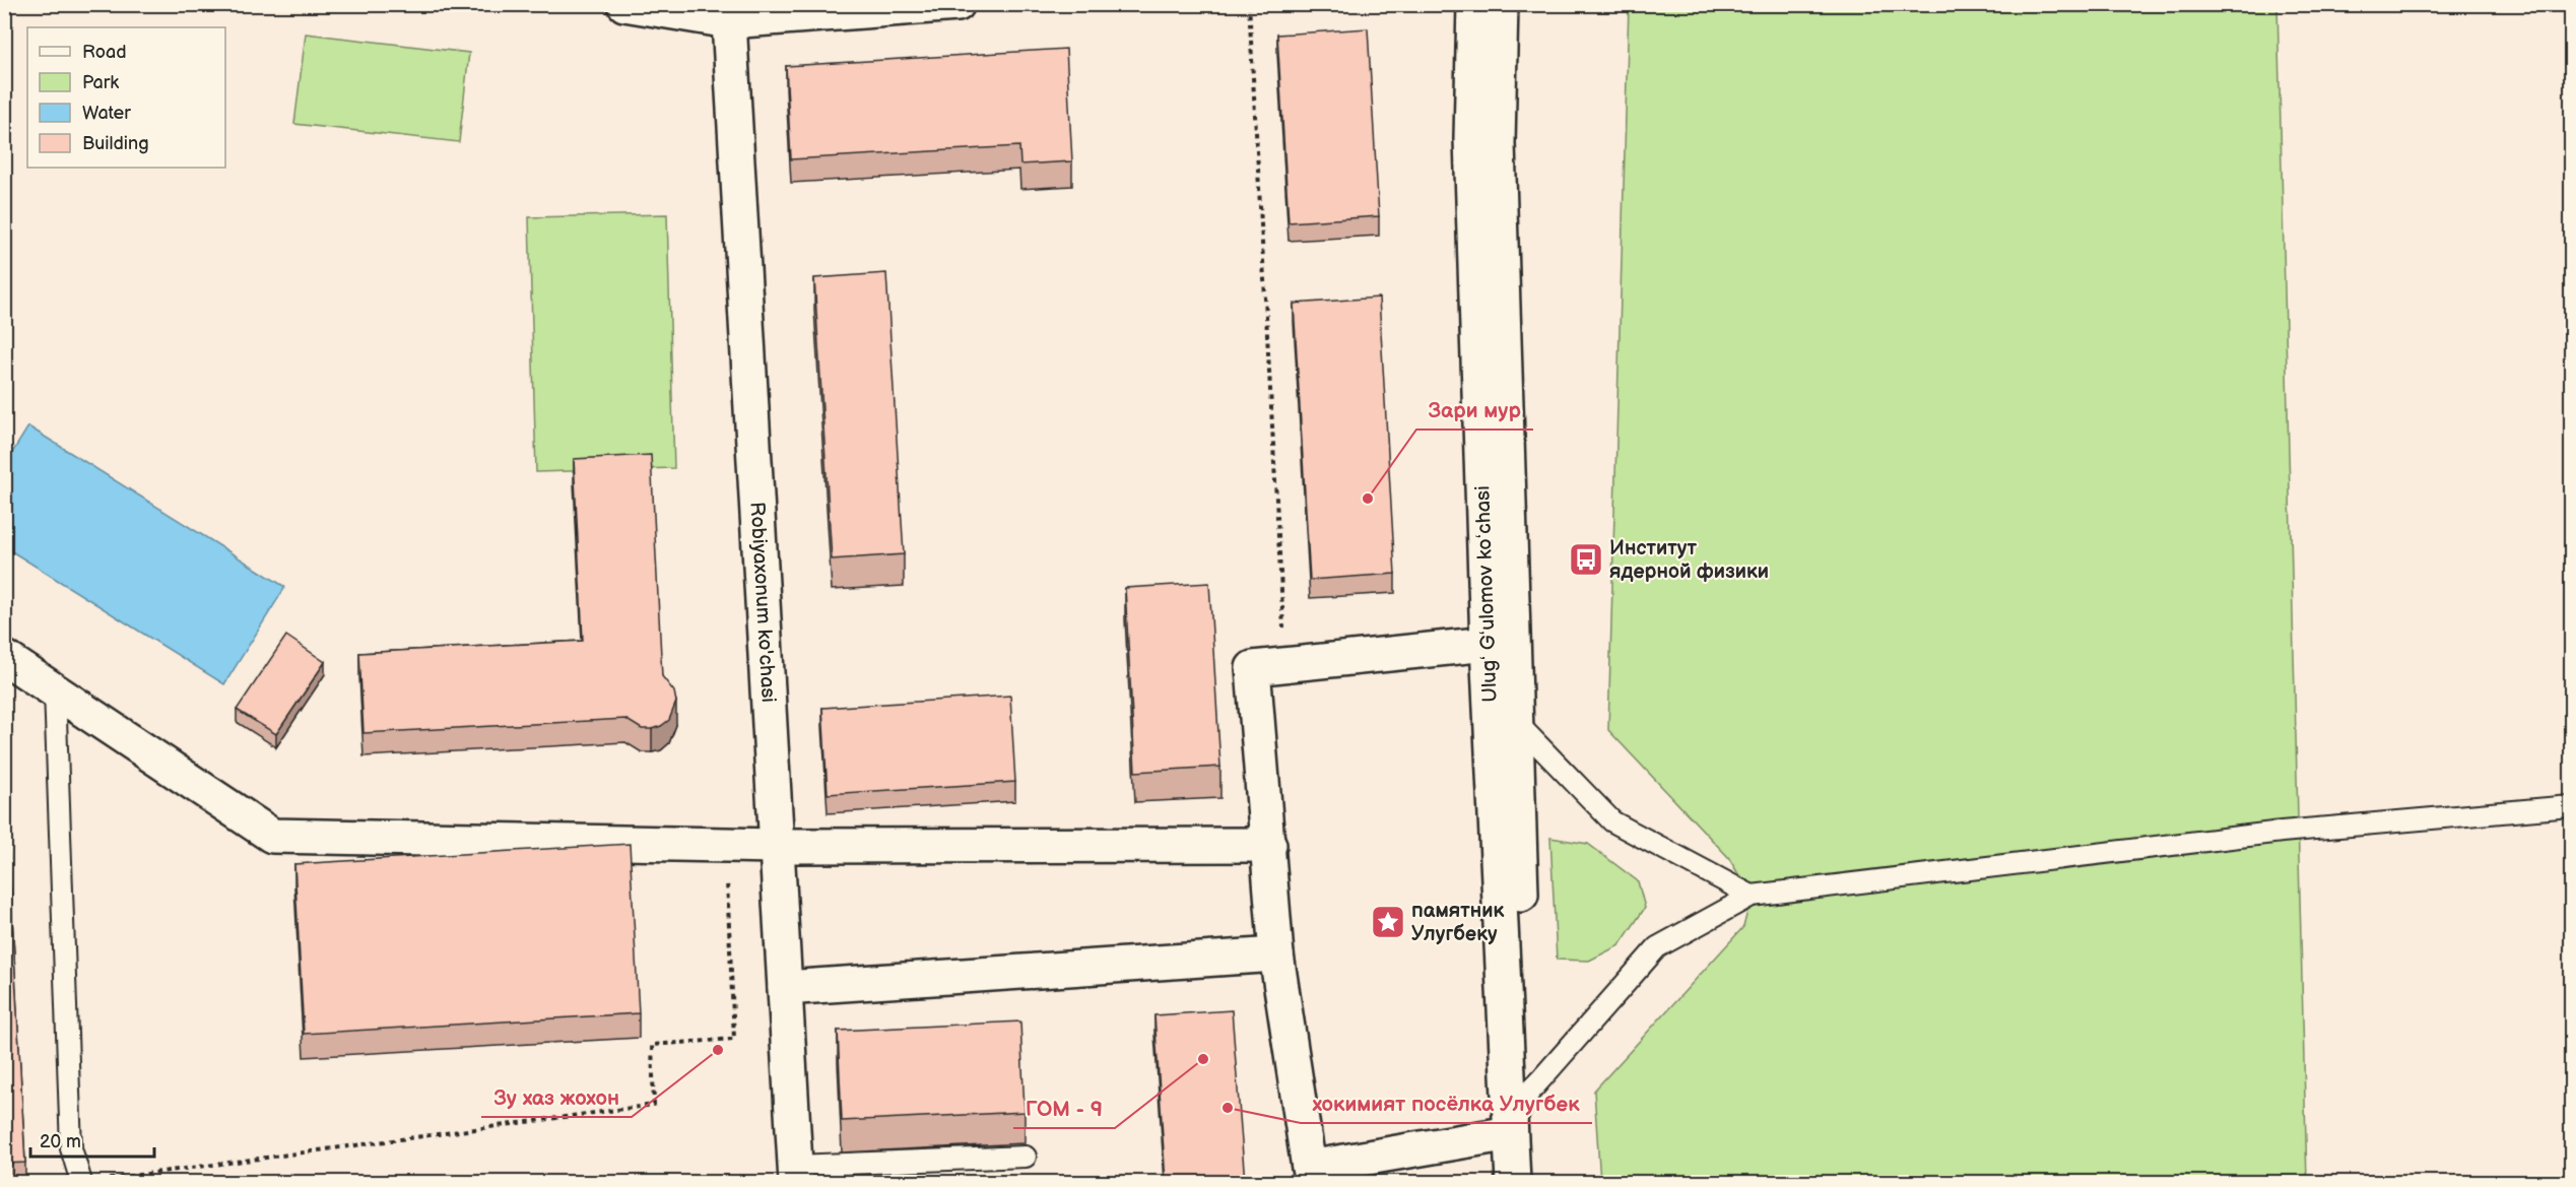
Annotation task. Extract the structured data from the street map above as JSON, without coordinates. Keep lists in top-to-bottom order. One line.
{"streets":{"street":["Ulugʻ Gʻulomov koʻchasi","Robiyaxonum ko'chasi"]},"places":{"other":["Зари мур","Зу хаз жохон","ГОМ - 9","хокимият посёлка Улугбек"],"bus stop":["Институт ядерной физики"],"place":["памятник Улугбеку"]},"legend":["Road","Park","Water","Building"],"scale_bar":"20 m"}
